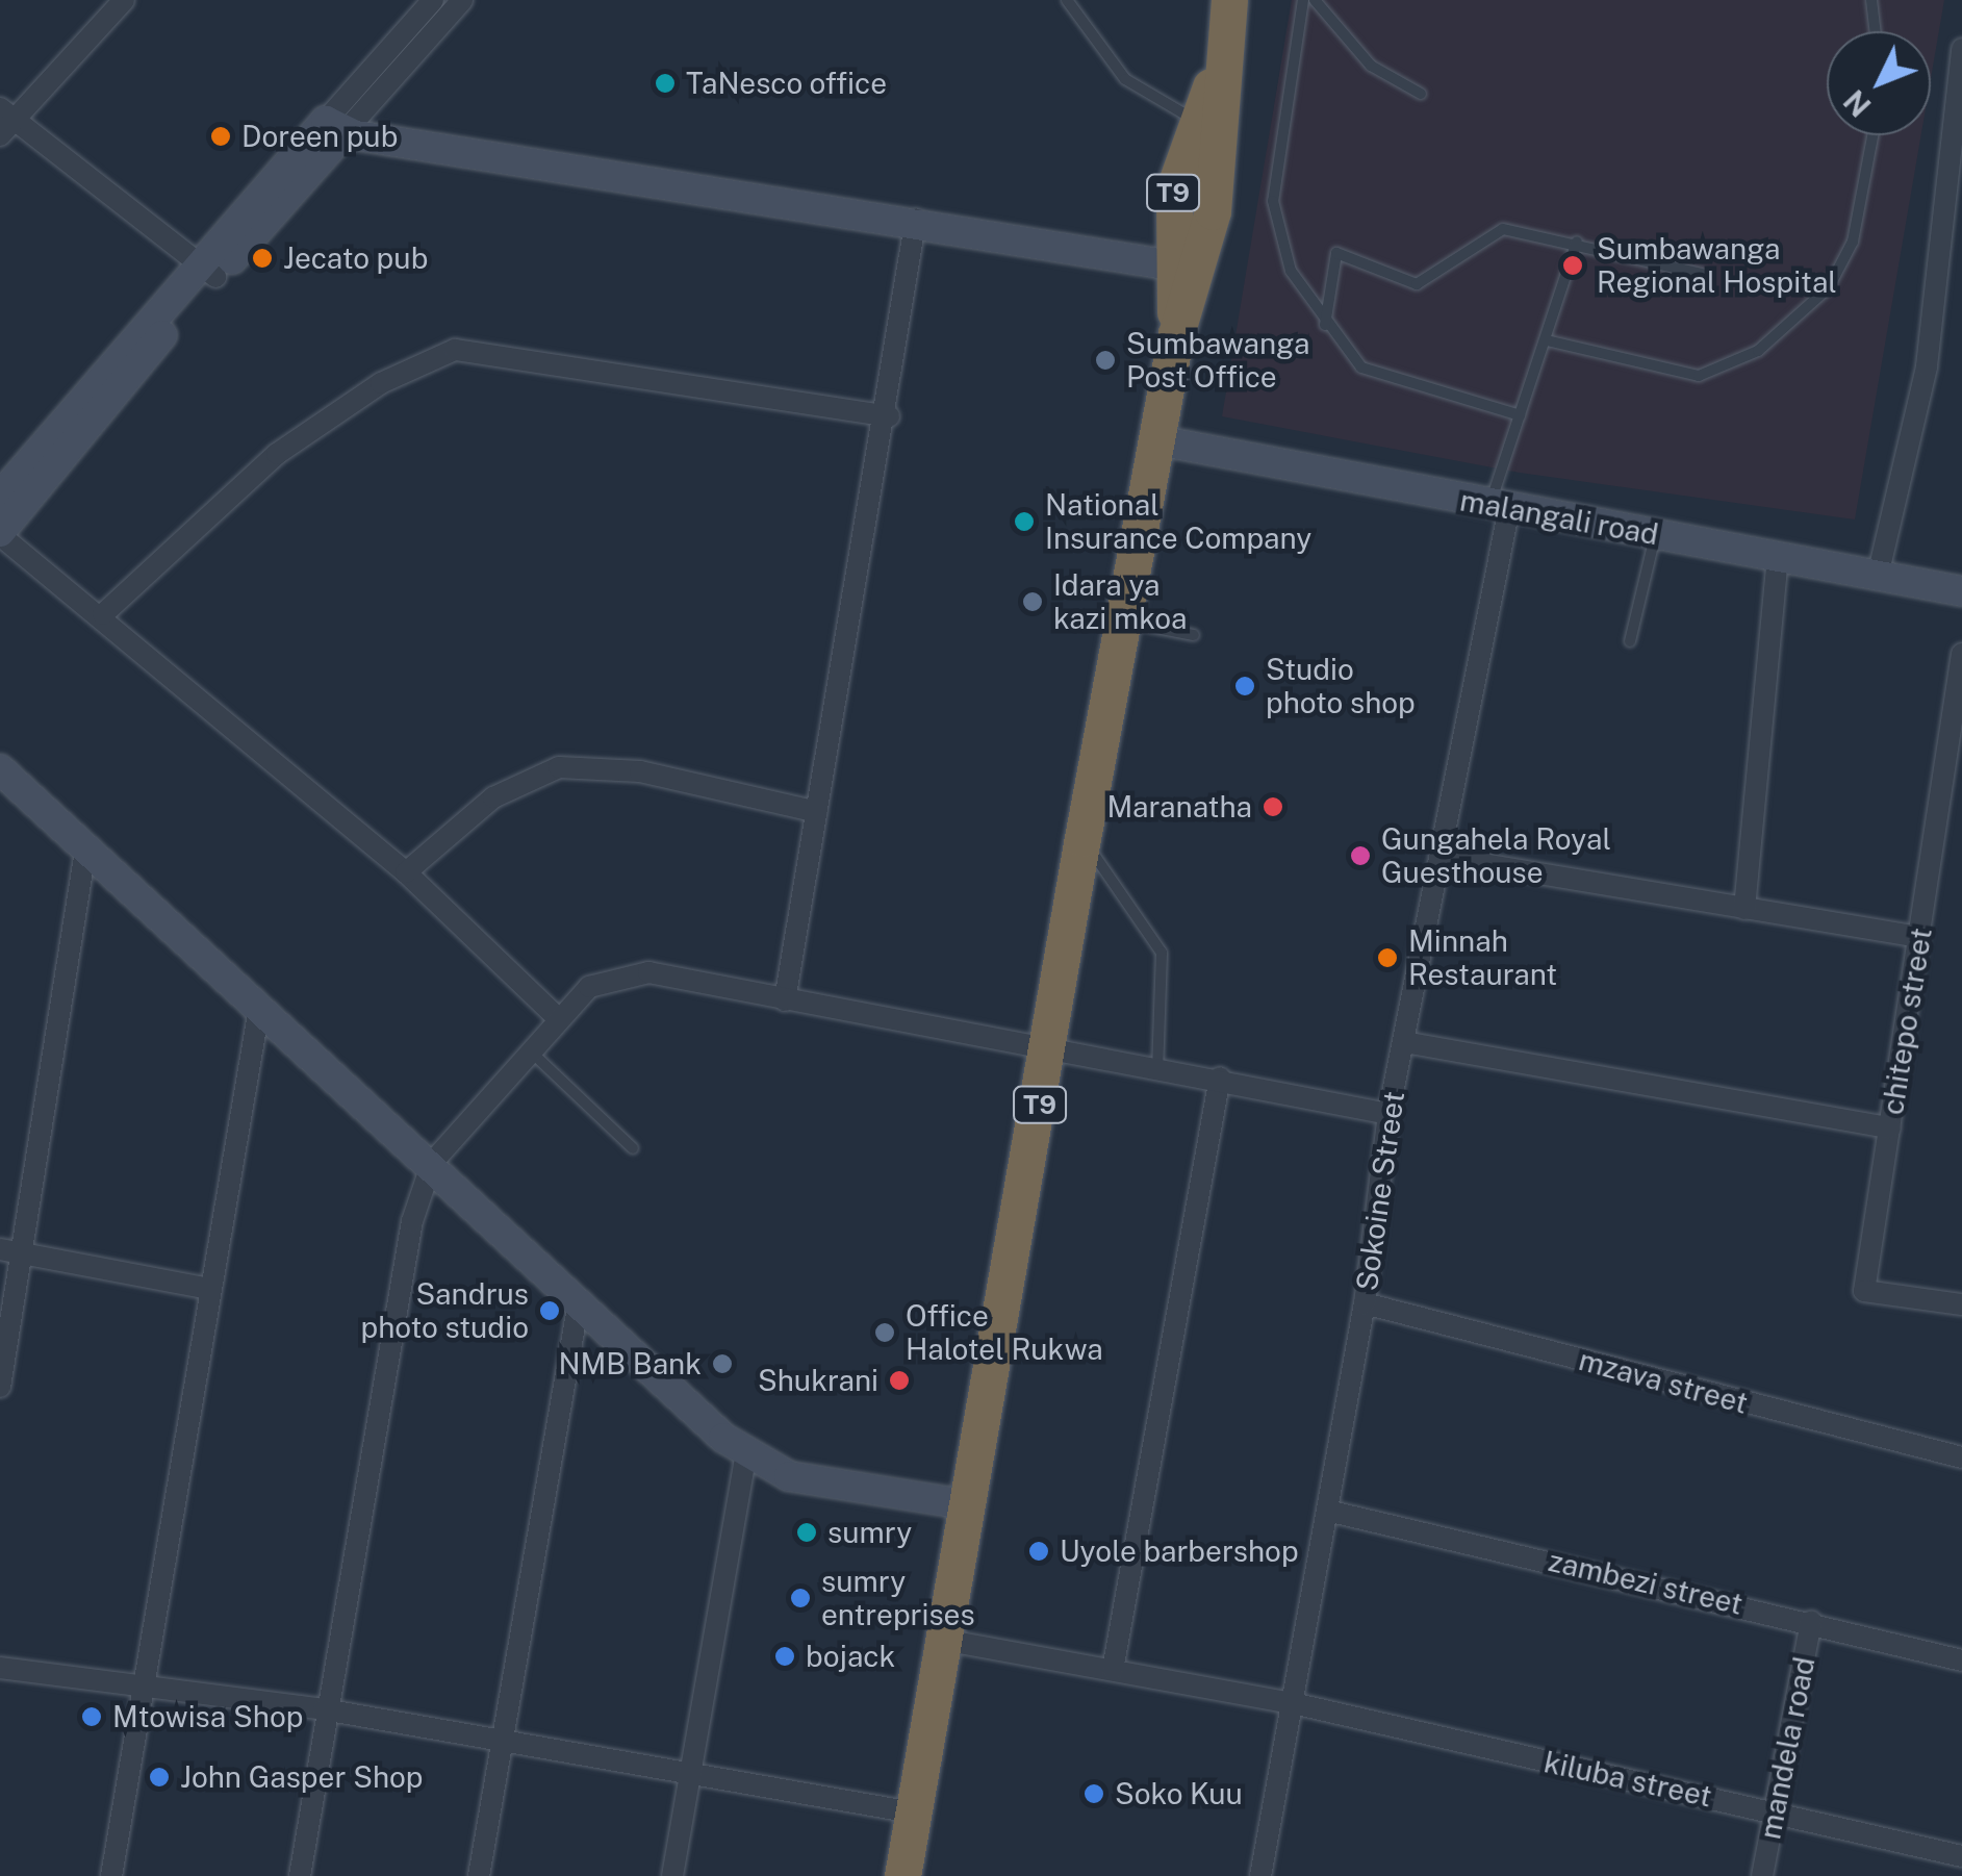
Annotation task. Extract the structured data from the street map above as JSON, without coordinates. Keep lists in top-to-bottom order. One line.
{"streets":{"highway":["T9"],"street":["malangali road","chitepo street","Sokoine Street","mzava street","zambezi street","mandela road","kiluba street"]},"crossings":[["T9","malangali road"],["T9","kiluba street"],["malangali road","Sokoine Street"],["Sokoine Street","mzava street"],["Sokoine Street","zambezi street"],["Sokoine Street","kiluba street"],["zambezi street","mandela road"],["mandela road","kiluba street"]],"places":["TaNesco office","Doreen pub","Jecato pub","Sumbawanga Regional Hospital","Sumbawanga Post Office","National Insurance Company","Idara ya kazi mkoa","Studio photo shop","Maranatha","Gungahela Royal Guesthouse","Minnah Restaurant","Sandrus photo studio","Office Halotel Rukwa","NMB Bank","Shukrani","sumry","Uyole barbershop","sumry entreprises","bojack","Mtowisa Shop","John Gasper Shop","Soko Kuu"],"north":"bottom left"}
